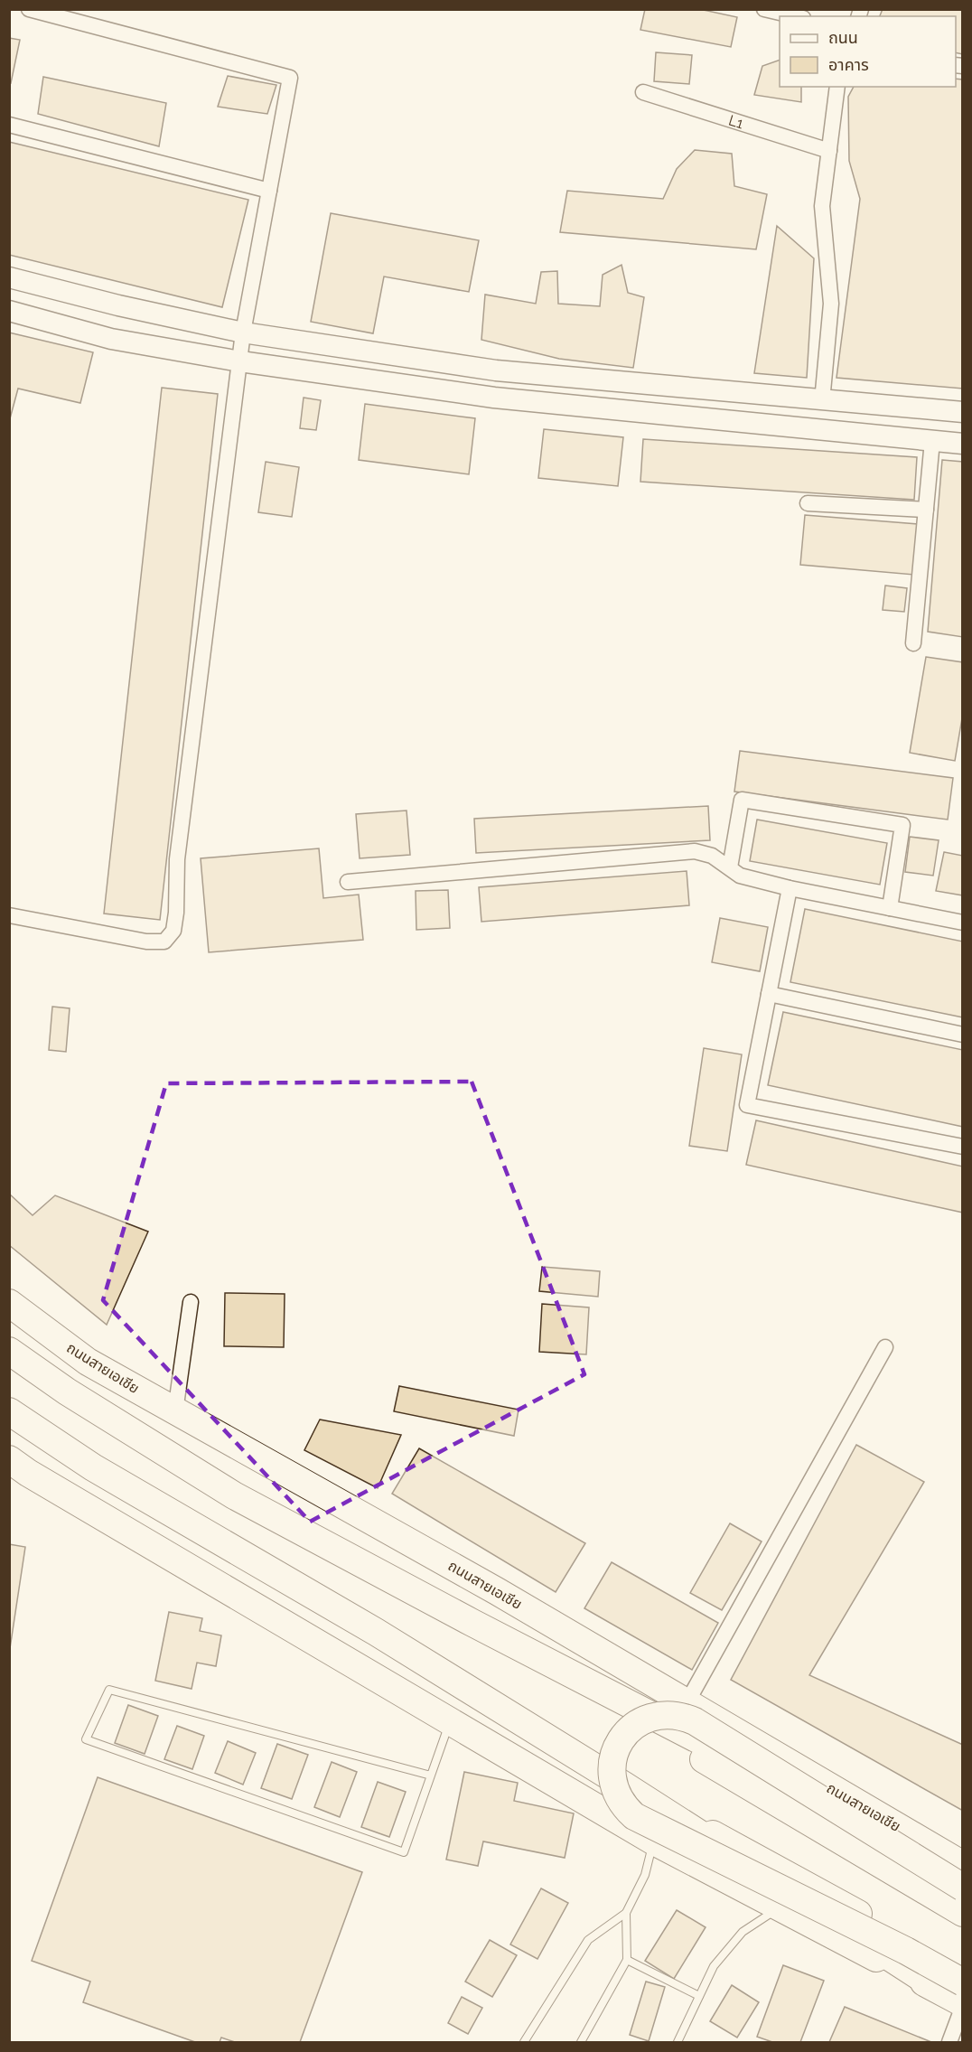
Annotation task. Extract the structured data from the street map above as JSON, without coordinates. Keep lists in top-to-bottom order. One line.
{"streets":{"highway":["ถนนสายเอเชีย"],"street":["L1"]},"legend":["ถนน","อาคาร"]}
